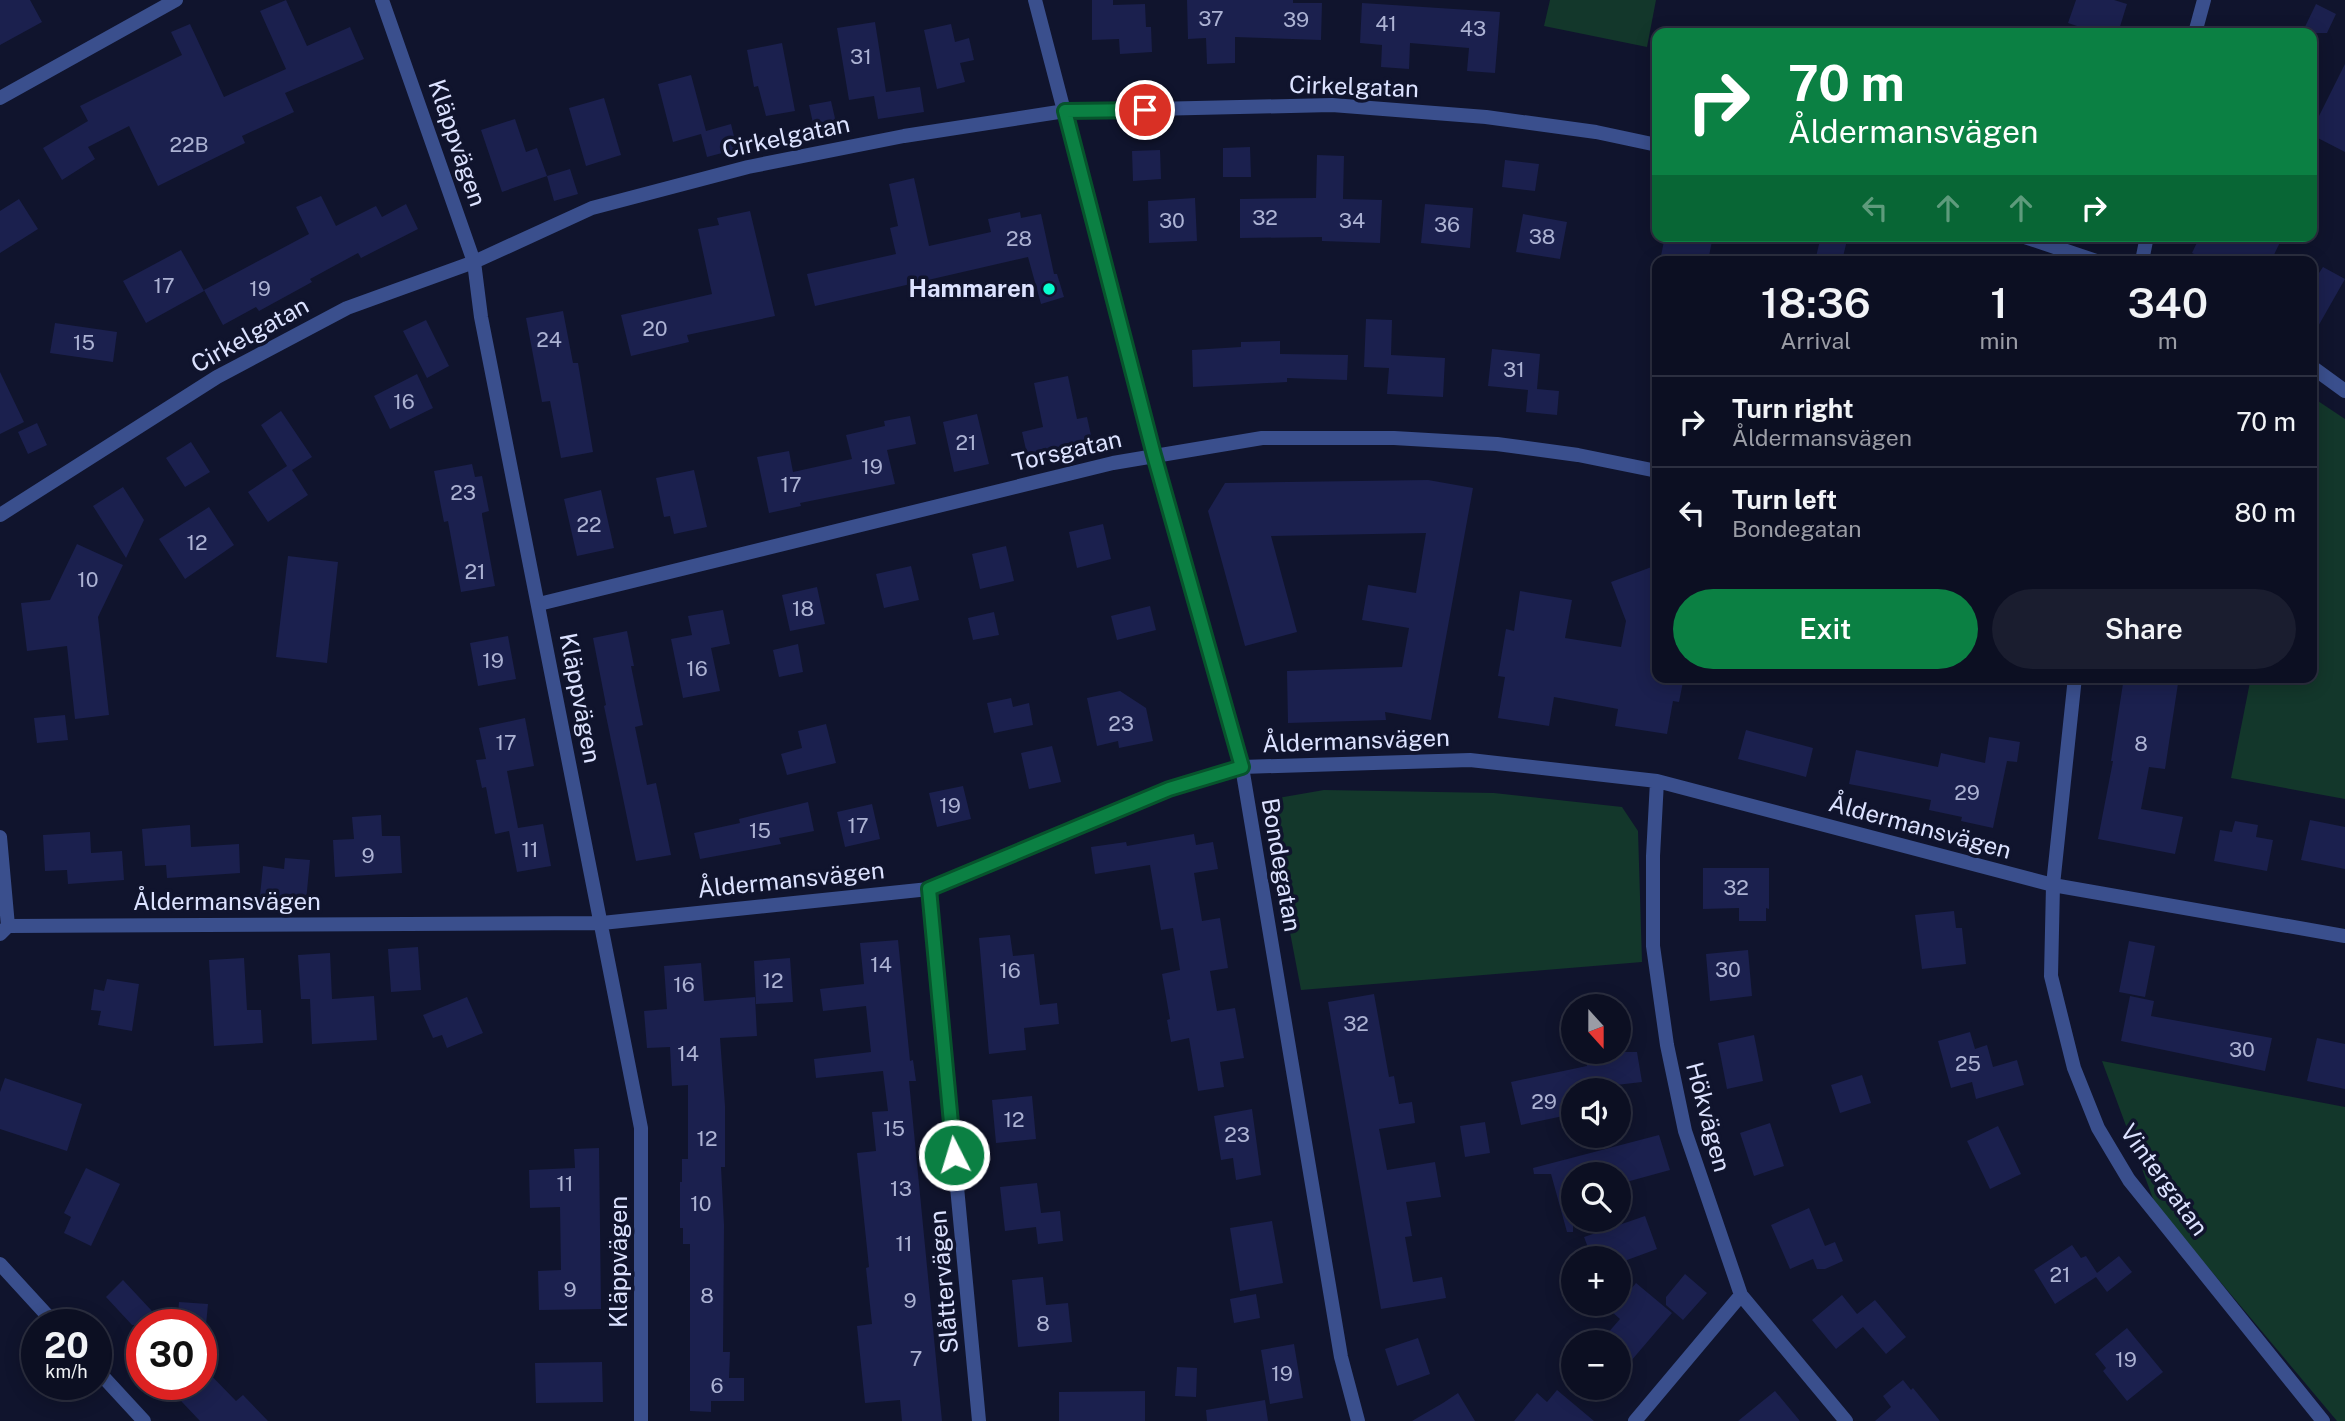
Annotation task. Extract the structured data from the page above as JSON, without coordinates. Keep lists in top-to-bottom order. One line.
{"streets":{"street":["Cirkelgatan","Kläppvägen","Torsgatan","Åldermansvägen","Bondegatan","Hökvägen","Vintergatan","Slåttervägen"]},"crossings":[["Cirkelgatan","Kläppvägen"],["Cirkelgatan","Bondegatan"],["Kläppvägen","Torsgatan"],["Kläppvägen","Åldermansvägen"],["Torsgatan","Bondegatan"],["Åldermansvägen","Bondegatan"],["Åldermansvägen","Hökvägen"],["Åldermansvägen","Vintergatan"],["Åldermansvägen","Slåttervägen"]],"places":["Hammaren"],"house_numbers":["37","39","41","43","31","22B","32","30","34","36","38","28","17","19","20","24","15","31","16","21","19","17","23","22","12","21","10","18","19","16","23","17","8","29","19","17","15","11","9","32","14","30","16","12","16","32","30","14","25","29","12","15","23","12","11","13","10","11","21","9","8","9","8","7","19","19","6"],"north":"bottom","page":{"turn":["70 m","Åldermansvägen"],"eta":["18:36","Arrival","1","min","340","m"],"list":[{"name":"Turn right","note":"Åldermansvägen","value":"70 m"},{"name":"Turn left","note":"Bondegatan","value":"80 m"}],"buttons":["Exit","Share"],"map_buttons":["+","−"],"speed":"20 km/h","limit":"30"}}
